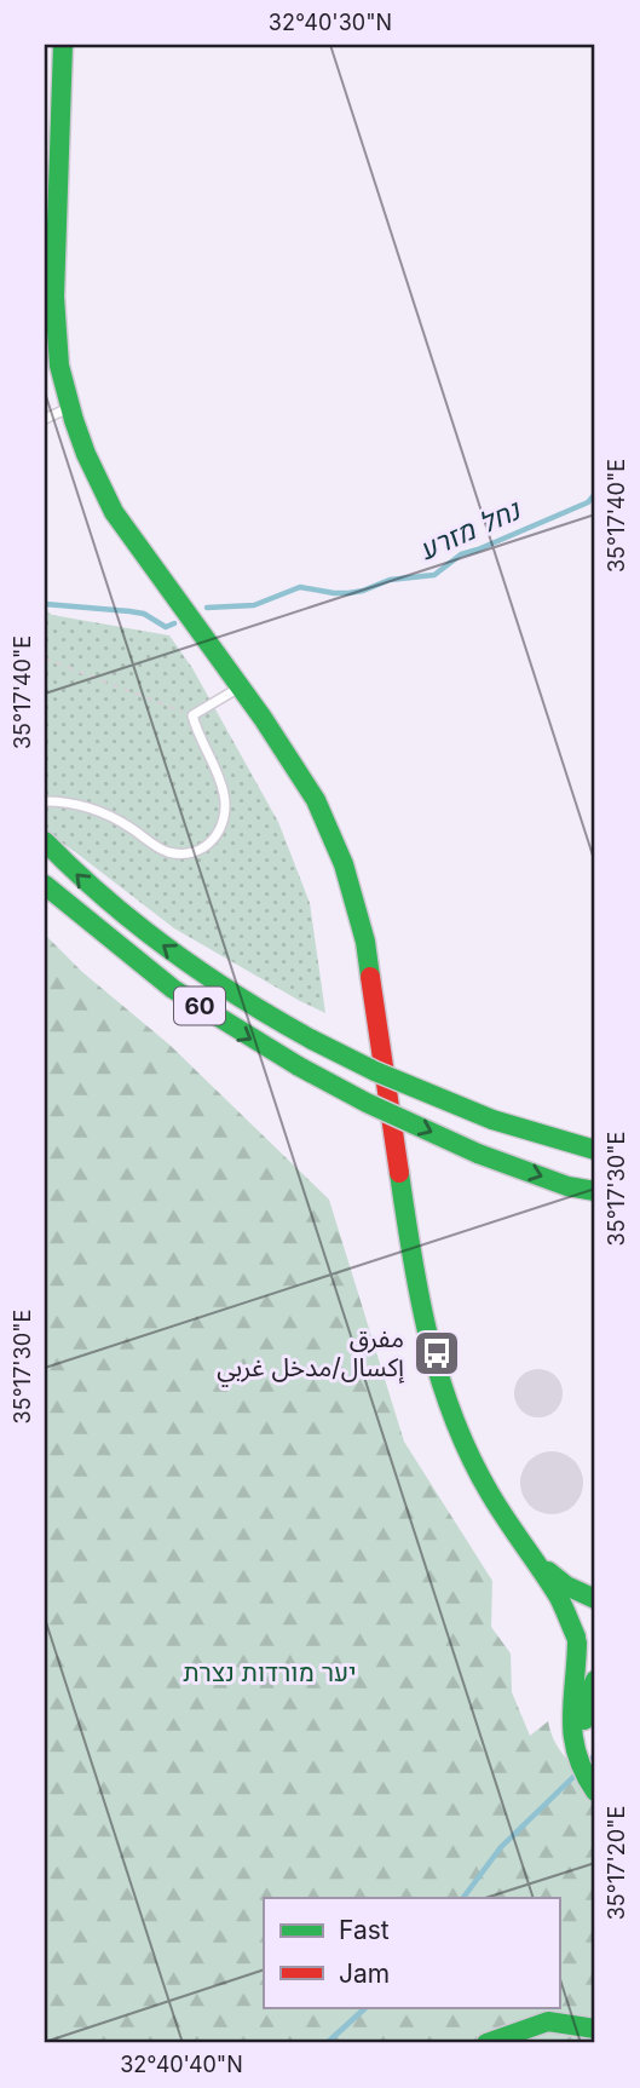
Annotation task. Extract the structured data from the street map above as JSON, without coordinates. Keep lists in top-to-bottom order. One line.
{"streets":{"main road":["60"]},"water":["נחל מזרע"],"parks":["יער מורדות נצרת"],"places":{"bus stop":["مفرق إكسال/مدخل غربي"]},"legend":["Fast","Jam"],"coordinates":["32°40'30\"N","35°17'40\"E","35°17'30\"E","35°17'20\"E","32°40'40\"N"]}
